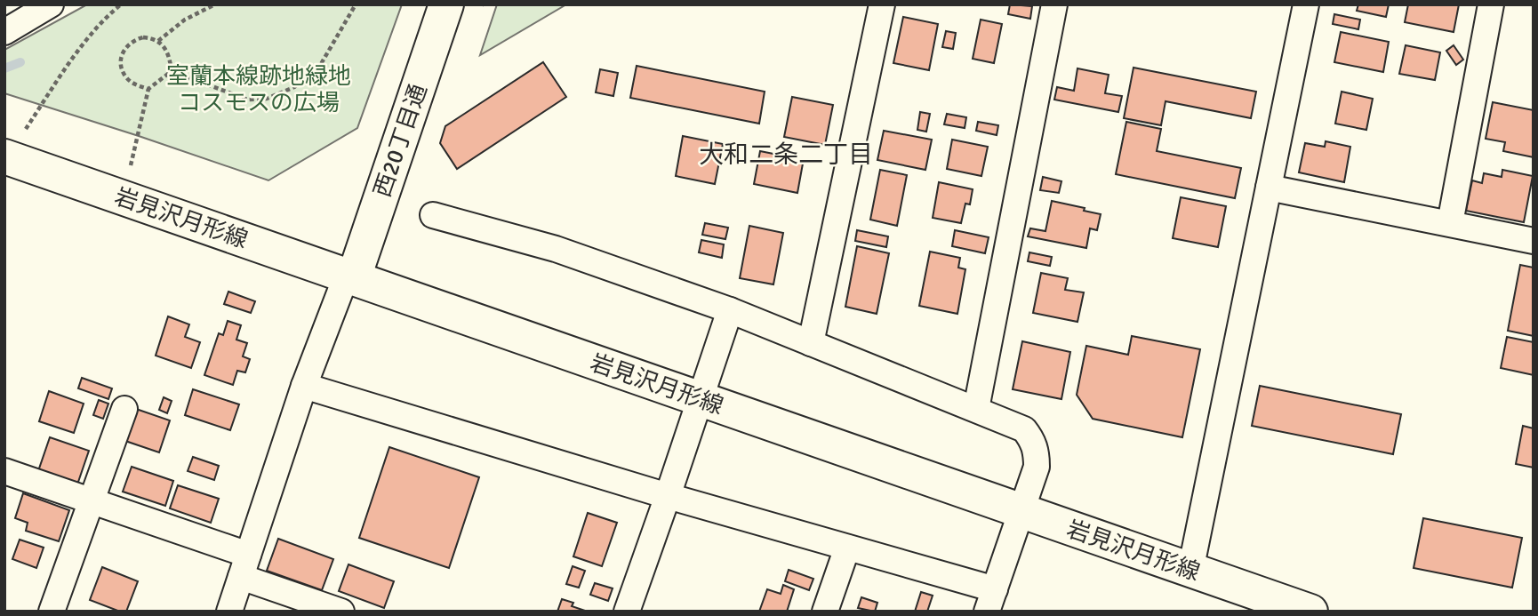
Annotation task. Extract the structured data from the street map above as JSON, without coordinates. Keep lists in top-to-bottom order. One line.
{"streets":{"main road":["西20丁目通","岩見沢月形線"]},"crossings":[["西20丁目通","岩見沢月形線"]],"districts":["大和二条二丁目"],"parks":["室蘭本線跡地緑地 コスモスの広場"]}
